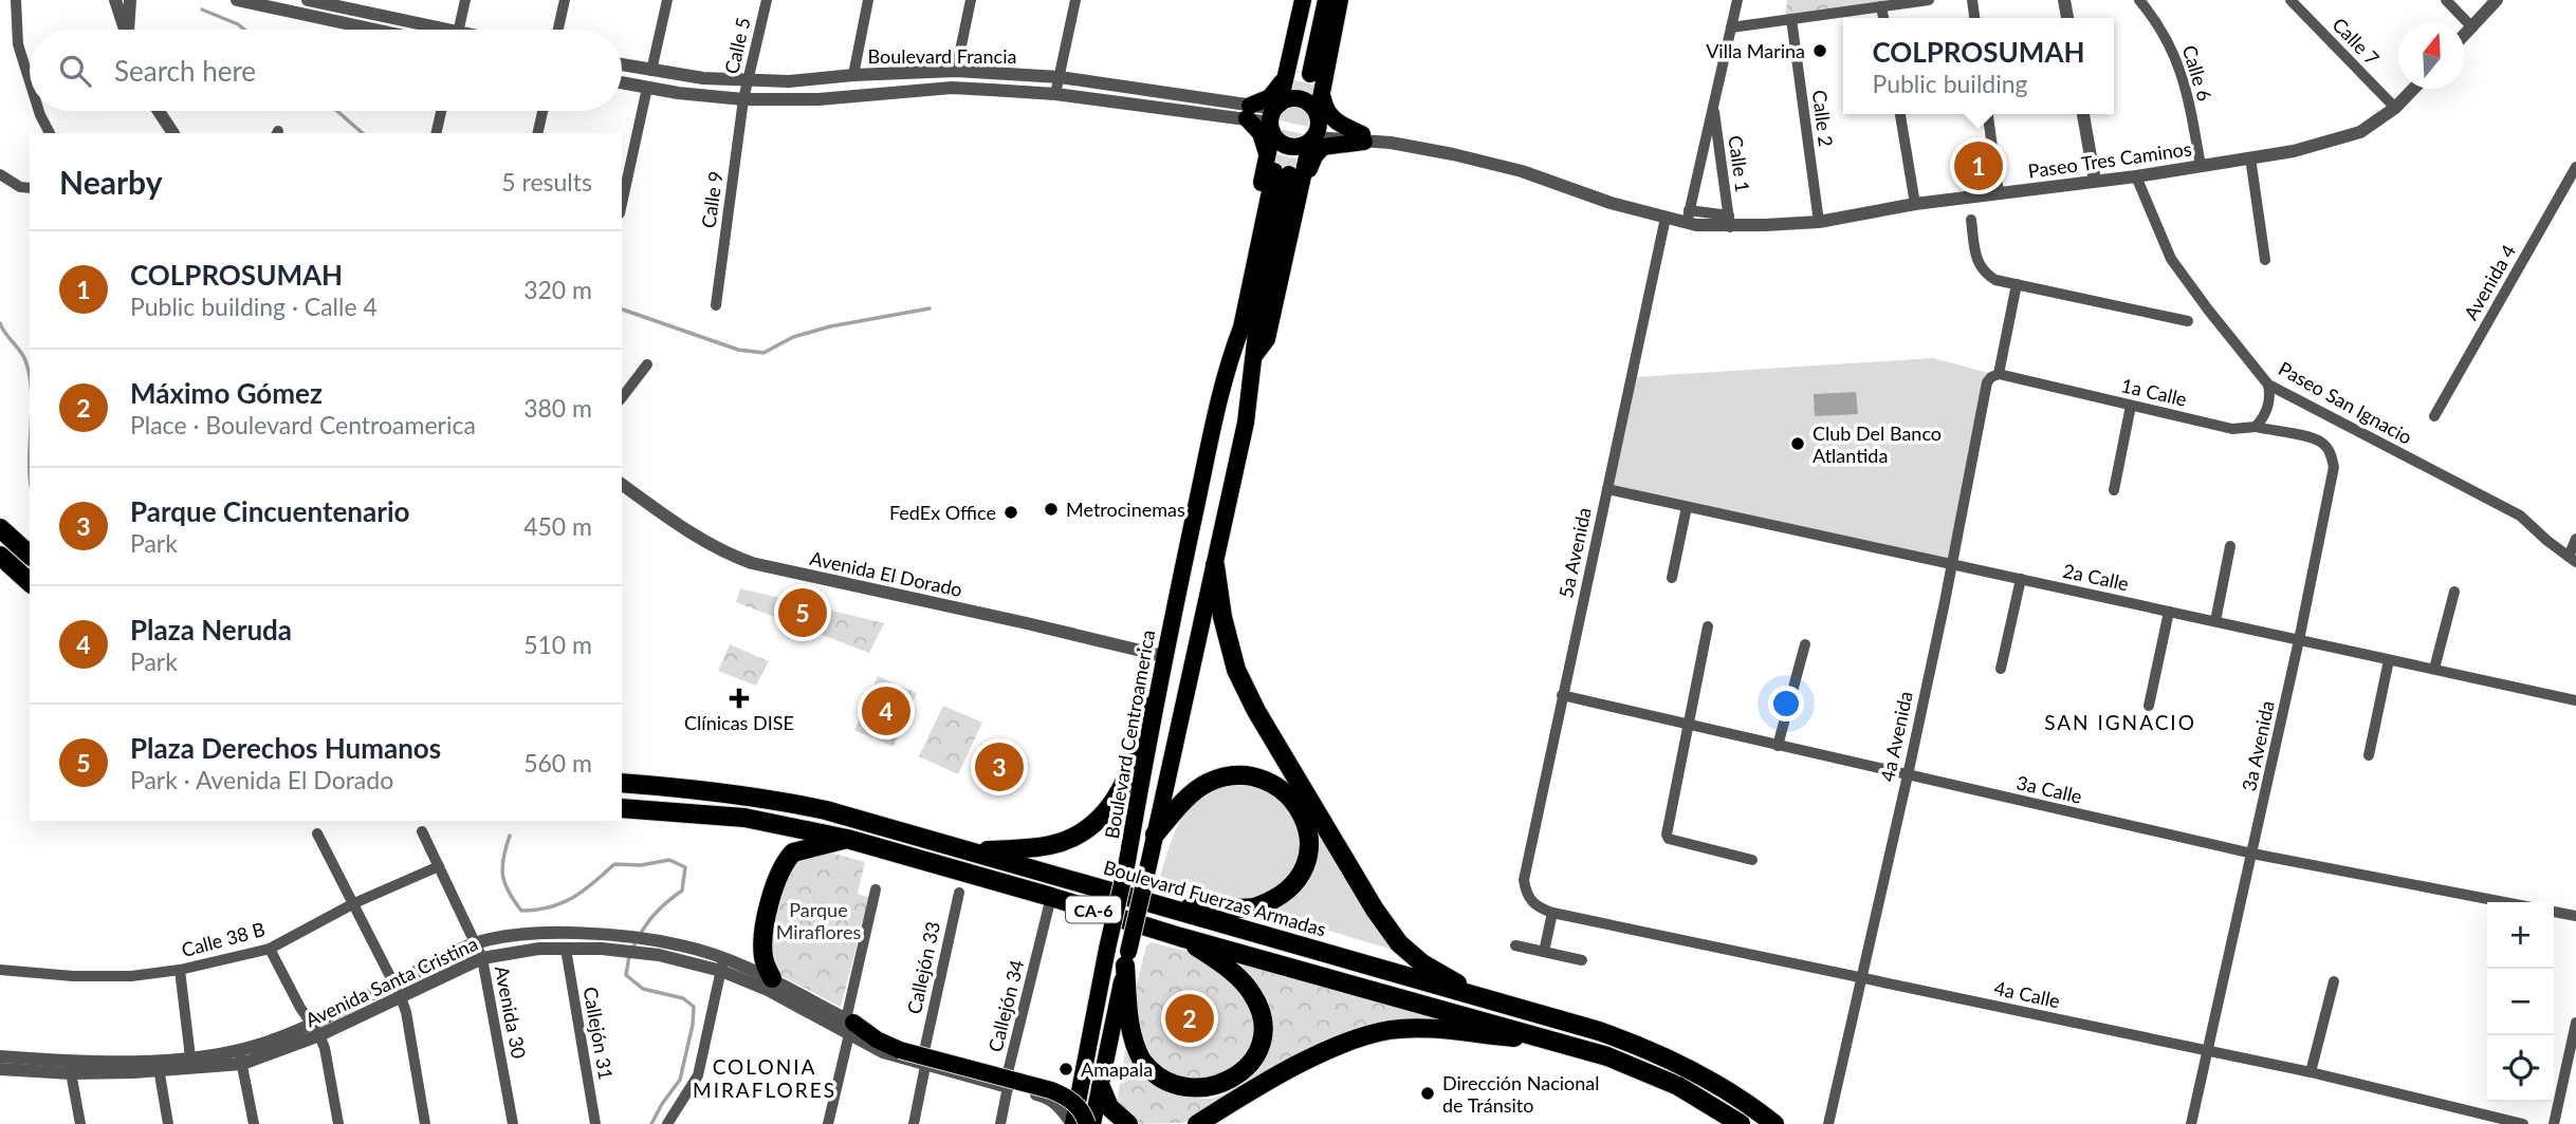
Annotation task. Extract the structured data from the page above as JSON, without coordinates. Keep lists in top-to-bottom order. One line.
{"streets":{"highway":["Boulevard Fuerzas Armadas","CA-6"],"main road":["Boulevard Centroamerica"],"street":["Calle 7","Calle 5","Boulevard Francia","Calle 6","Calle 2","Paseo Tres Caminos","Calle 1","Calle 9","Avenida 4","1a Calle","Paseo San Ignacio","5a Avenida","Avenida El Dorado","2a Calle","4a Avenida","3a Avenida","3a Calle","Calle 38 B","Callejón 33","Avenida Santa Cristina","4a Calle","Callejón 34","Avenida 30","Callejón 31"]},"crossings":[["Calle 7","Paseo Tres Caminos"],["Calle 5","Boulevard Francia"],["Calle 5","Calle 9"],["Boulevard Francia","Paseo Tres Caminos"],["Boulevard Francia","Calle 9"],["Boulevard Francia","Boulevard Centroamerica"],["Calle 6","Paseo Tres Caminos"],["Calle 2","Paseo Tres Caminos"],["Paseo Tres Caminos","Calle 1"],["Paseo Tres Caminos","Paseo San Ignacio"],["Paseo Tres Caminos","5a Avenida"],["Paseo Tres Caminos","Boulevard Centroamerica"],["1a Calle","4a Avenida"],["1a Calle","3a Avenida"],["5a Avenida","2a Calle"],["5a Avenida","3a Calle"],["5a Avenida","4a Calle"],["Avenida El Dorado","Boulevard Centroamerica"],["2a Calle","4a Avenida"],["2a Calle","3a Avenida"],["Boulevard Centroamerica","Avenida Santa Cristina"],["4a Avenida","3a Calle"],["4a Avenida","4a Calle"],["3a Avenida","3a Calle"],["3a Avenida","4a Calle"],["CA-6","Callejón 34"],["Calle 38 B","Avenida 30"],["Callejón 33","Avenida Santa Cristina"],["Avenida Santa Cristina","Callejón 34"],["Avenida Santa Cristina","Avenida 30"],["Avenida Santa Cristina","Callejón 31"]],"districts":["SAN IGNACIO","COLONIA MIRAFLORES"],"parks":["Parque Miraflores"],"places":{"other":["Villa Marina","Club Del Banco Atlantida","Metrocinemas","FedEx Office","Amapala","Dirección Nacional de Tránsito"],"health":["Clínicas DISE"]},"north":"top","page":{"popup":["COLPROSUMAH","Public building"],"search":"Search here","heading":["Nearby","5 results"],"pins":["1","5","4","3","2"],"list":[{"mark":"1","name":"COLPROSUMAH","note":"Public building · Calle 4","value":"320 m"},{"mark":"2","name":"Máximo Gómez","note":"Place · Boulevard Centroamerica","value":"380 m"},{"mark":"3","name":"Parque Cincuentenario","note":"Park","value":"450 m"},{"mark":"4","name":"Plaza Neruda","note":"Park","value":"510 m"},{"mark":"5","name":"Plaza Derechos Humanos","note":"Park · Avenida El Dorado","value":"560 m"}],"map_buttons":["+","−"]}}
